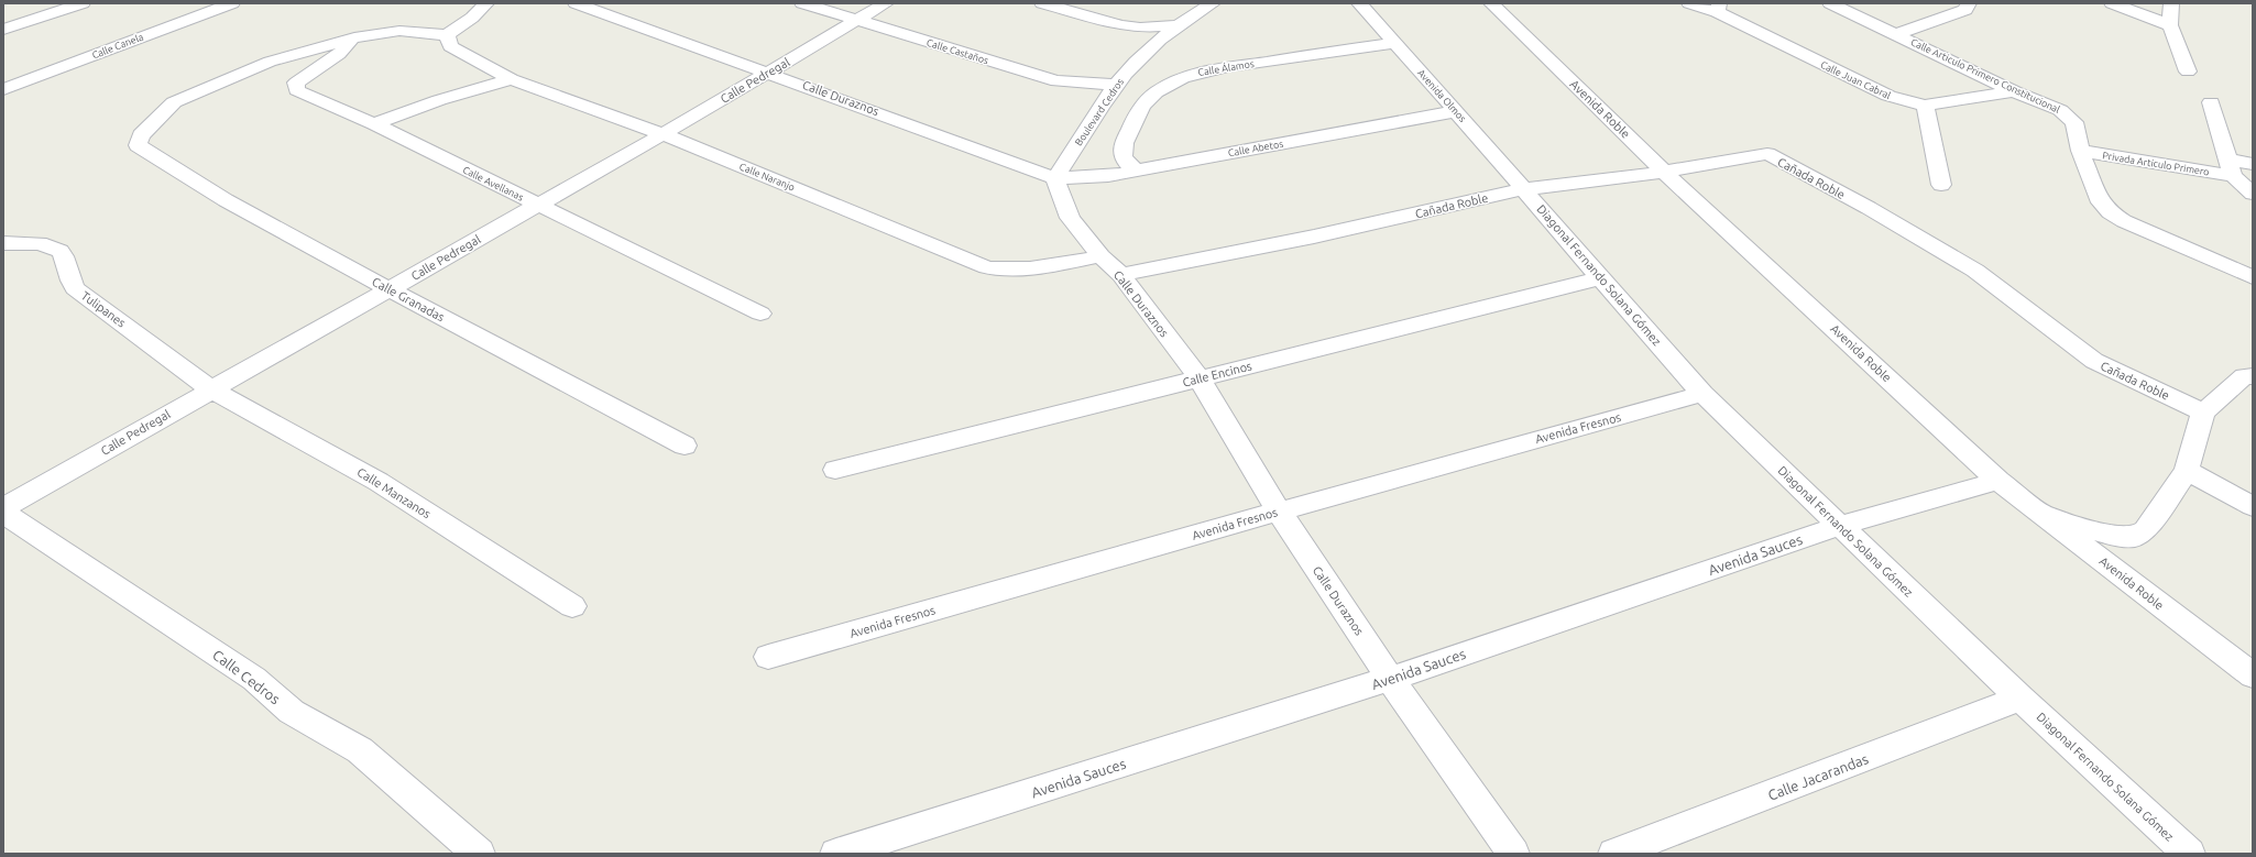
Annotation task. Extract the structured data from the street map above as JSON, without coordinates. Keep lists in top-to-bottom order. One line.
{"streets":{"street":["Calle Canela","Calle Castaños","Calle Álamos","Calle Articulo Primero Constitucional","Calle Pedregal","Calle Juan Cabral","Avenida Olmos","Calle Duraznos","Avenida Roble","Boulevard Cedros","Calle Abetos","Privada Articulo Primero","Calle Naranjo","Cañada Roble","Calle Avellanas","Diagonal Fernando Solana Gómez","Calle Granadas","Tulipanes","Calle Encinos","Avenida Fresnos","Calle Manzanos","Avenida Sauces","Calle Cedros","Calle Jacarandas"]},"crossings":[["Calle Castaños","Calle Pedregal"],["Calle Castaños","Boulevard Cedros"],["Calle Álamos","Avenida Olmos"],["Calle Álamos","Calle Abetos"],["Calle Articulo Primero Constitucional","Privada Articulo Primero"],["Calle Pedregal","Calle Duraznos"],["Calle Pedregal","Calle Naranjo"],["Calle Pedregal","Calle Avellanas"],["Calle Pedregal","Calle Granadas"],["Calle Pedregal","Tulipanes"],["Calle Pedregal","Calle Manzanos"],["Avenida Olmos","Calle Abetos"],["Avenida Olmos","Cañada Roble"],["Avenida Olmos","Diagonal Fernando Solana Gómez"],["Calle Duraznos","Boulevard Cedros"],["Calle Duraznos","Calle Abetos"],["Calle Duraznos","Calle Naranjo"],["Calle Duraznos","Cañada Roble"],["Calle Duraznos","Calle Encinos"],["Calle Duraznos","Avenida Fresnos"],["Calle Duraznos","Avenida Sauces"],["Avenida Roble","Cañada Roble"],["Avenida Roble","Avenida Sauces"],["Boulevard Cedros","Calle Abetos"],["Cañada Roble","Diagonal Fernando Solana Gómez"],["Calle Avellanas","Calle Granadas"],["Diagonal Fernando Solana Gómez","Calle Encinos"],["Diagonal Fernando Solana Gómez","Avenida Fresnos"],["Diagonal Fernando Solana Gómez","Avenida Sauces"],["Diagonal Fernando Solana Gómez","Calle Jacarandas"],["Tulipanes","Calle Manzanos"]]}
